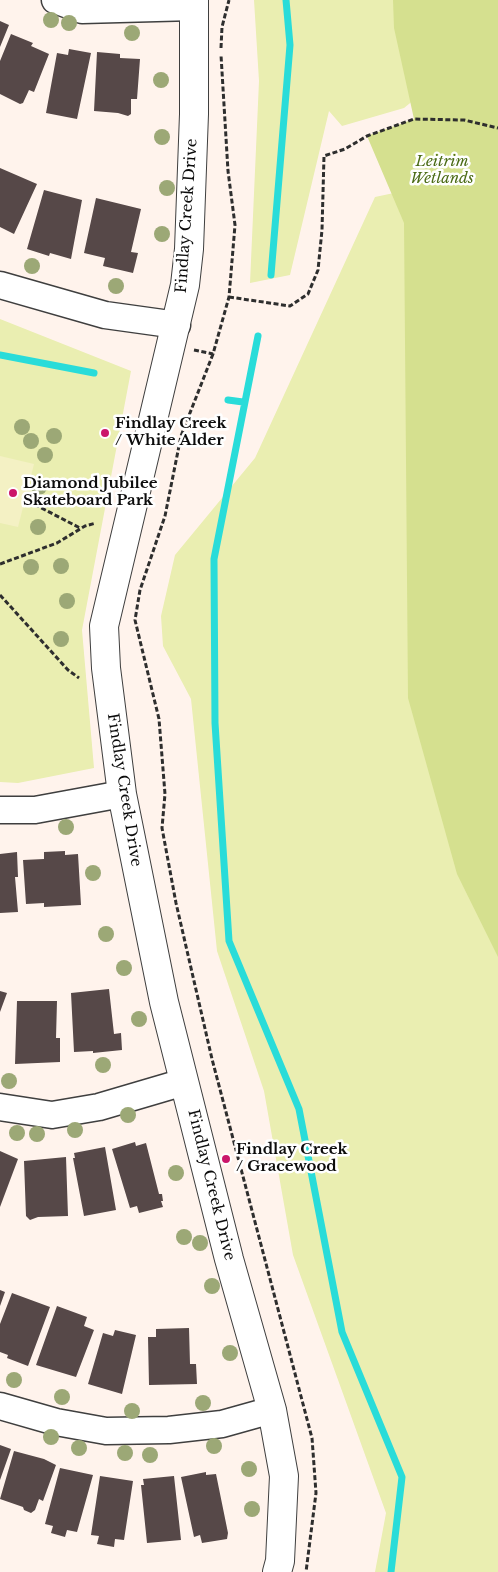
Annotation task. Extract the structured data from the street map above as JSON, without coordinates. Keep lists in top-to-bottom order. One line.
{"streets":{"street":["Findlay Creek Drive"]},"parks":["Leitrim Wetlands"],"places":["Findlay Creek / White Alder","Diamond Jubilee Skateboard Park","Findlay Creek / Gracewood"]}
